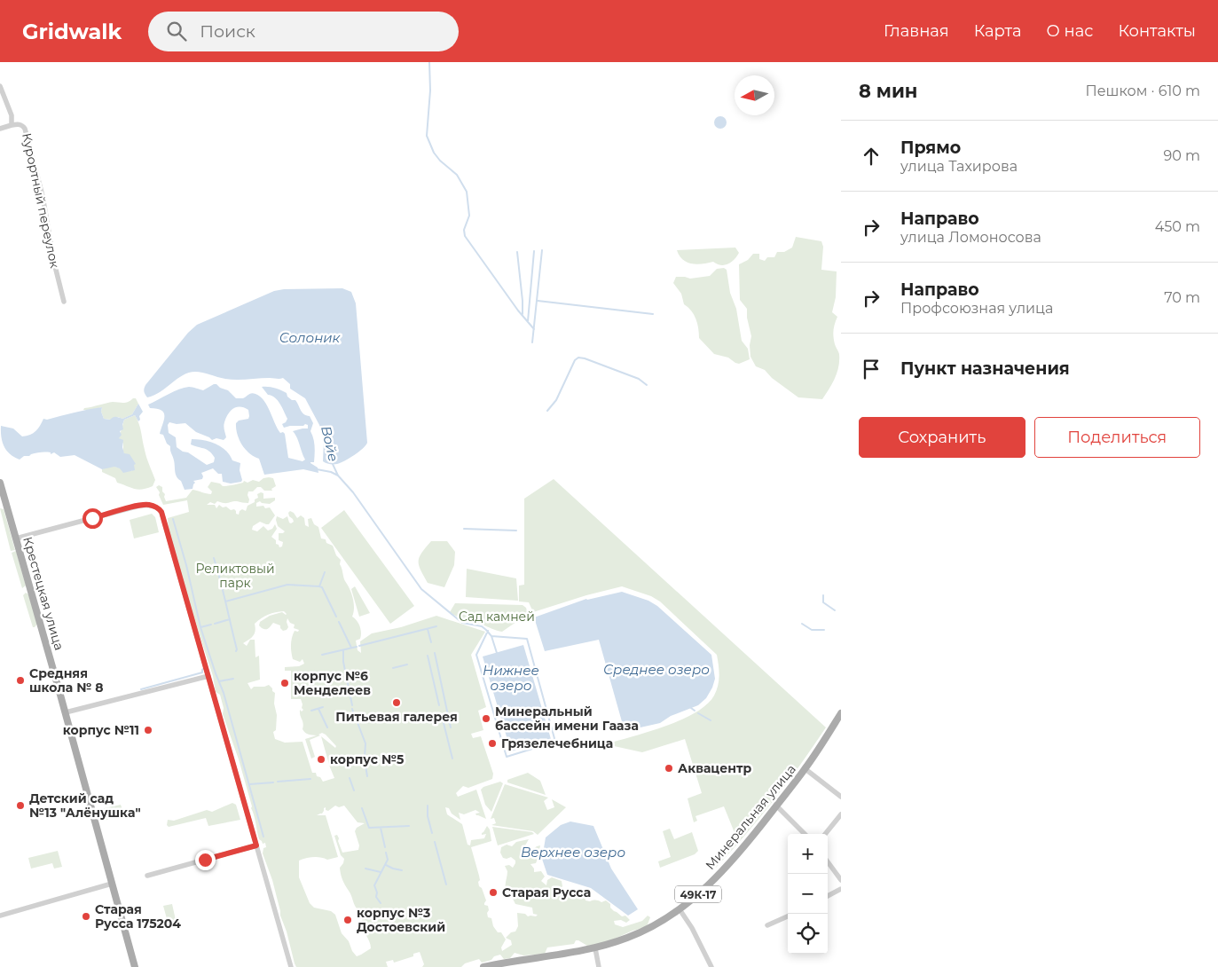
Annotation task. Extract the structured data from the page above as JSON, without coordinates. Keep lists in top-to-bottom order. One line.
{"streets":{"main road":["Крестецкая улица","Минеральная улица","49К-17"],"street":["Курортный переулок"]},"water":["Солоник","Войе","Среднее озеро","Нижнее озеро","Верхнее озеро"],"parks":["Реликтовый парк","Сад камней"],"places":["Средняя школа № 8","корпус №6 Менделеев","Питьевая галерея","Минеральный бассейн имени Гааза","корпус №11","Грязелечебница","корпус №5","Аквацентр","Детский сад №13 \"Алёнушка\"","Старая Русса","Старая Русса 175204","корпус №3 Достоевский"],"north":"left","page":{"header":"Gridwalk","search":"Поиск","nav":["Главная","Карта","О нас","Контакты"],"heading":["8 мин","Пешком · 610 m"],"list":[["Прямо","улица Тахирова","90 m"],["Направо","улица Ломоносова","450 m"],["Направо","Профсоюзная улица","70 m"],"Пункт назначения"],"buttons":["Сохранить","Поделиться"],"map_buttons":["+","−"]}}
